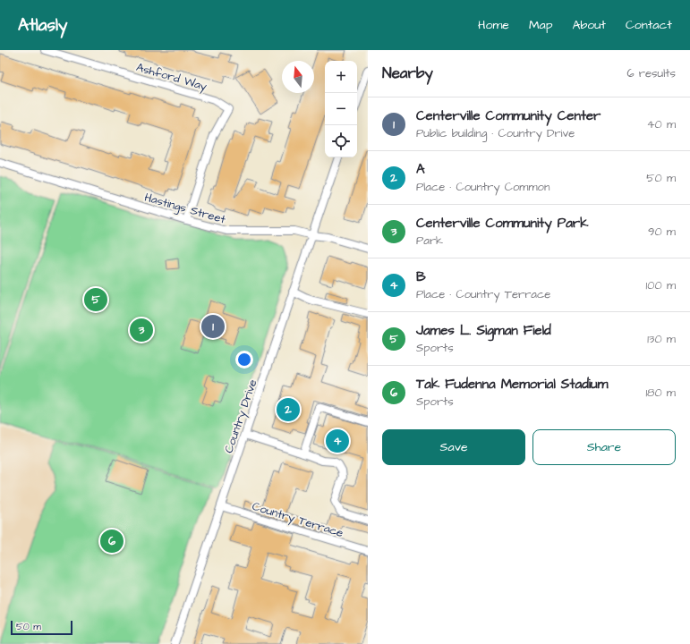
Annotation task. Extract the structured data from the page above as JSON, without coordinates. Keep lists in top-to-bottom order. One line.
{"streets":{"street":["Ashford Way","Hastings Street","Country Drive","Country Terrace"]},"crossings":[["Ashford Way","Hastings Street"],["Hastings Street","Country Drive"],["Country Drive","Country Terrace"]],"scale_bar":"50 m","north":"top","page":{"header":"Atlasly","nav":["Home","Map","About","Contact"],"heading":["Nearby","6 results"],"map_buttons":["+","−"],"list":[{"mark":"1","name":"Centerville Community Center","note":"Public building · Country Drive","value":"40 m"},{"mark":"2","name":"A","note":"Place · Country Common","value":"50 m"},{"mark":"3","name":"Centerville Community Park","note":"Park","value":"90 m"},{"mark":"4","name":"B","note":"Place · Country Terrace","value":"100 m"},{"mark":"5","name":"James L. Sigman Field","note":"Sports","value":"130 m"},{"mark":"6","name":"Tak Fudenna Memorial Stadium","note":"Sports","value":"180 m"}],"pins":["5","1","3","2","4","6"],"buttons":["Save","Share"],"scale":"50 m"}}
